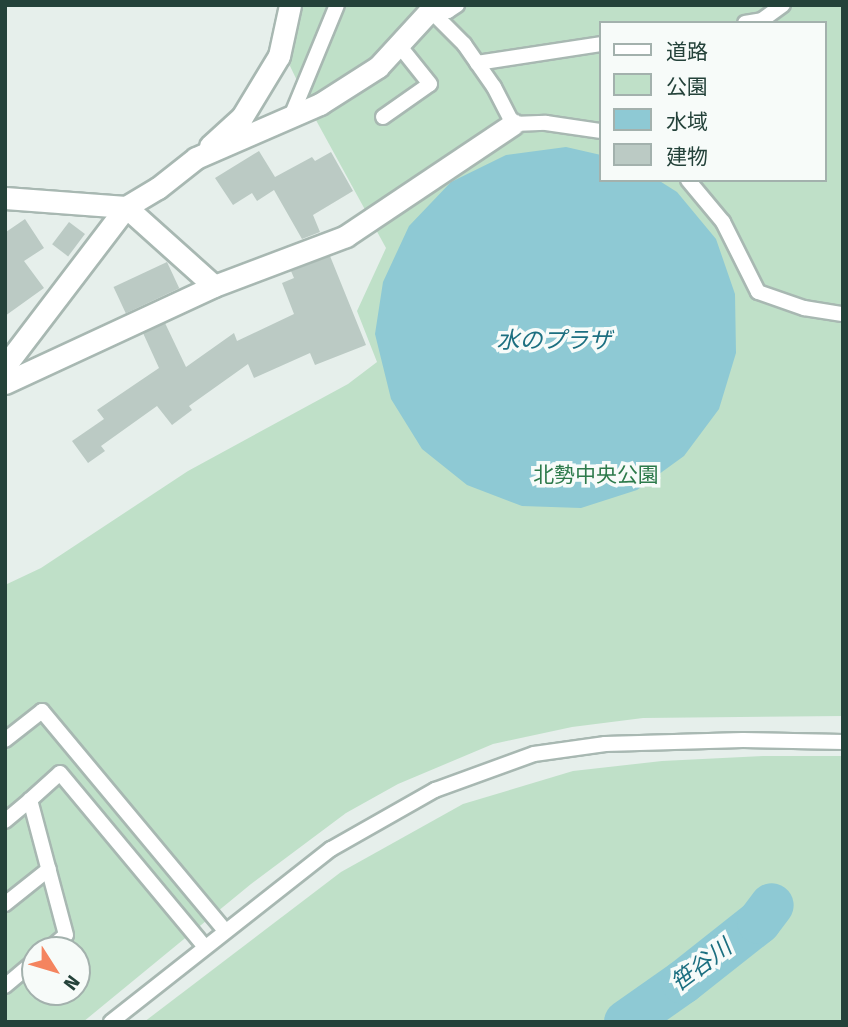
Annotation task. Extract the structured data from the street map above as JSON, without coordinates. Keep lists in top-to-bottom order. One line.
{"water":["水のプラザ","笹谷川"],"parks":["北勢中央公園"],"legend":["道路","公園","水域","建物"],"north":"bottom right"}
